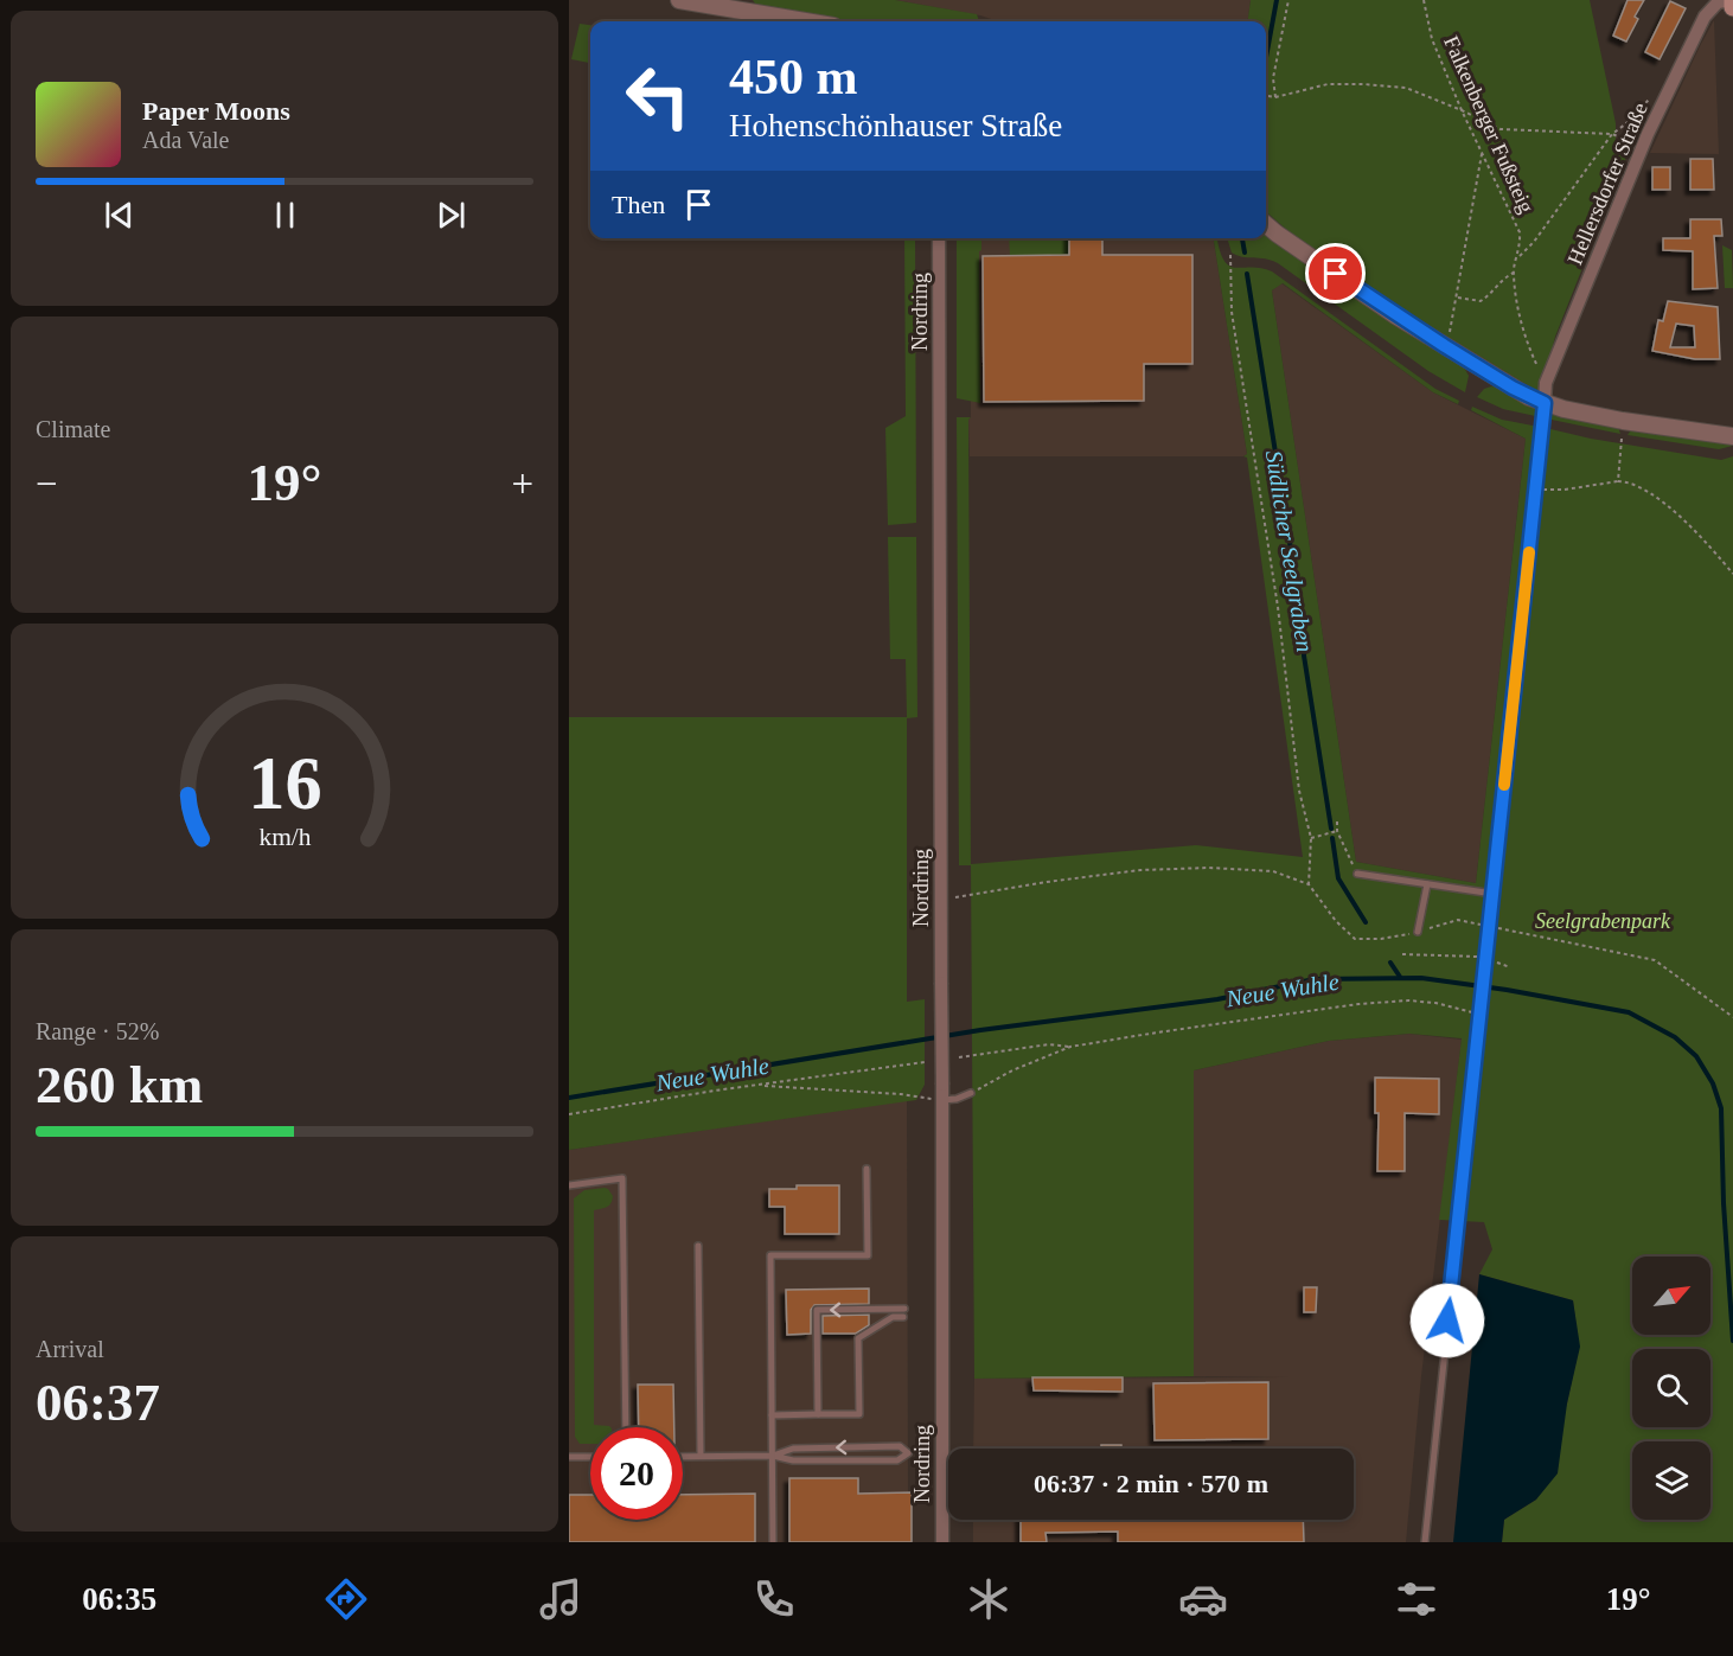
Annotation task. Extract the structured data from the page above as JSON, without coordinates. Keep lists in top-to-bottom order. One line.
{"streets":{"street":["Hellersdorfer Straße","Nordring"],"path":["Falkenberger Fußsteig"]},"water":["Südlicher Seelgraben","Neue Wuhle"],"parks":["Seelgrabenpark"],"north":"top right","page":{"turn":["450 m","Hohenschönhauser Straße"],"song":["Paper Moons","Ada Vale"],"then":"Then","tile":["Climate",["Range · 52%","260 km"],["Arrival","06:37"]],"heat":["−","19°","+"],"limit":"20","trip":"06:37 · 2 min · 570 m","tabs":["06:35","19°"],"gauge":["16","km/h"]}}
